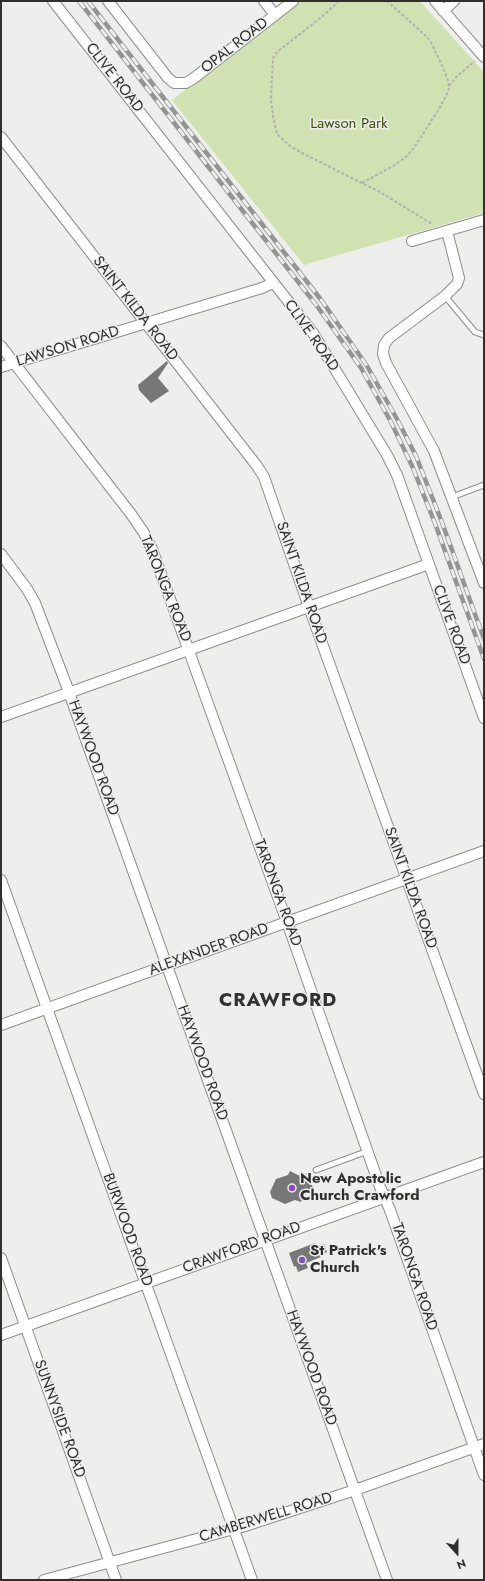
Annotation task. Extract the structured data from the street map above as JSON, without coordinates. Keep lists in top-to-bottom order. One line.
{"streets":{"street":["OPAL ROAD","CLIVE ROAD","SAINT KILDA ROAD","LAWSON ROAD","TARONGA ROAD","HAYWOOD ROAD","ALEXANDER ROAD","BURWOOD ROAD","CRAWFORD ROAD","SUNNYSIDE ROAD","CAMBERWELL ROAD"]},"crossings":[["CLIVE ROAD","LAWSON ROAD"],["SAINT KILDA ROAD","LAWSON ROAD"],["SAINT KILDA ROAD","ALEXANDER ROAD"],["LAWSON ROAD","TARONGA ROAD"],["TARONGA ROAD","ALEXANDER ROAD"],["TARONGA ROAD","CRAWFORD ROAD"],["TARONGA ROAD","CAMBERWELL ROAD"],["HAYWOOD ROAD","ALEXANDER ROAD"],["HAYWOOD ROAD","CRAWFORD ROAD"],["HAYWOOD ROAD","CAMBERWELL ROAD"],["ALEXANDER ROAD","BURWOOD ROAD"],["BURWOOD ROAD","CRAWFORD ROAD"],["BURWOOD ROAD","CAMBERWELL ROAD"],["CRAWFORD ROAD","SUNNYSIDE ROAD"],["SUNNYSIDE ROAD","CAMBERWELL ROAD"]],"districts":["CRAWFORD"],"parks":["Lawson Park"],"places":["New Apostolic Church Crawford","St Patrick's Church"],"north":"bottom"}
